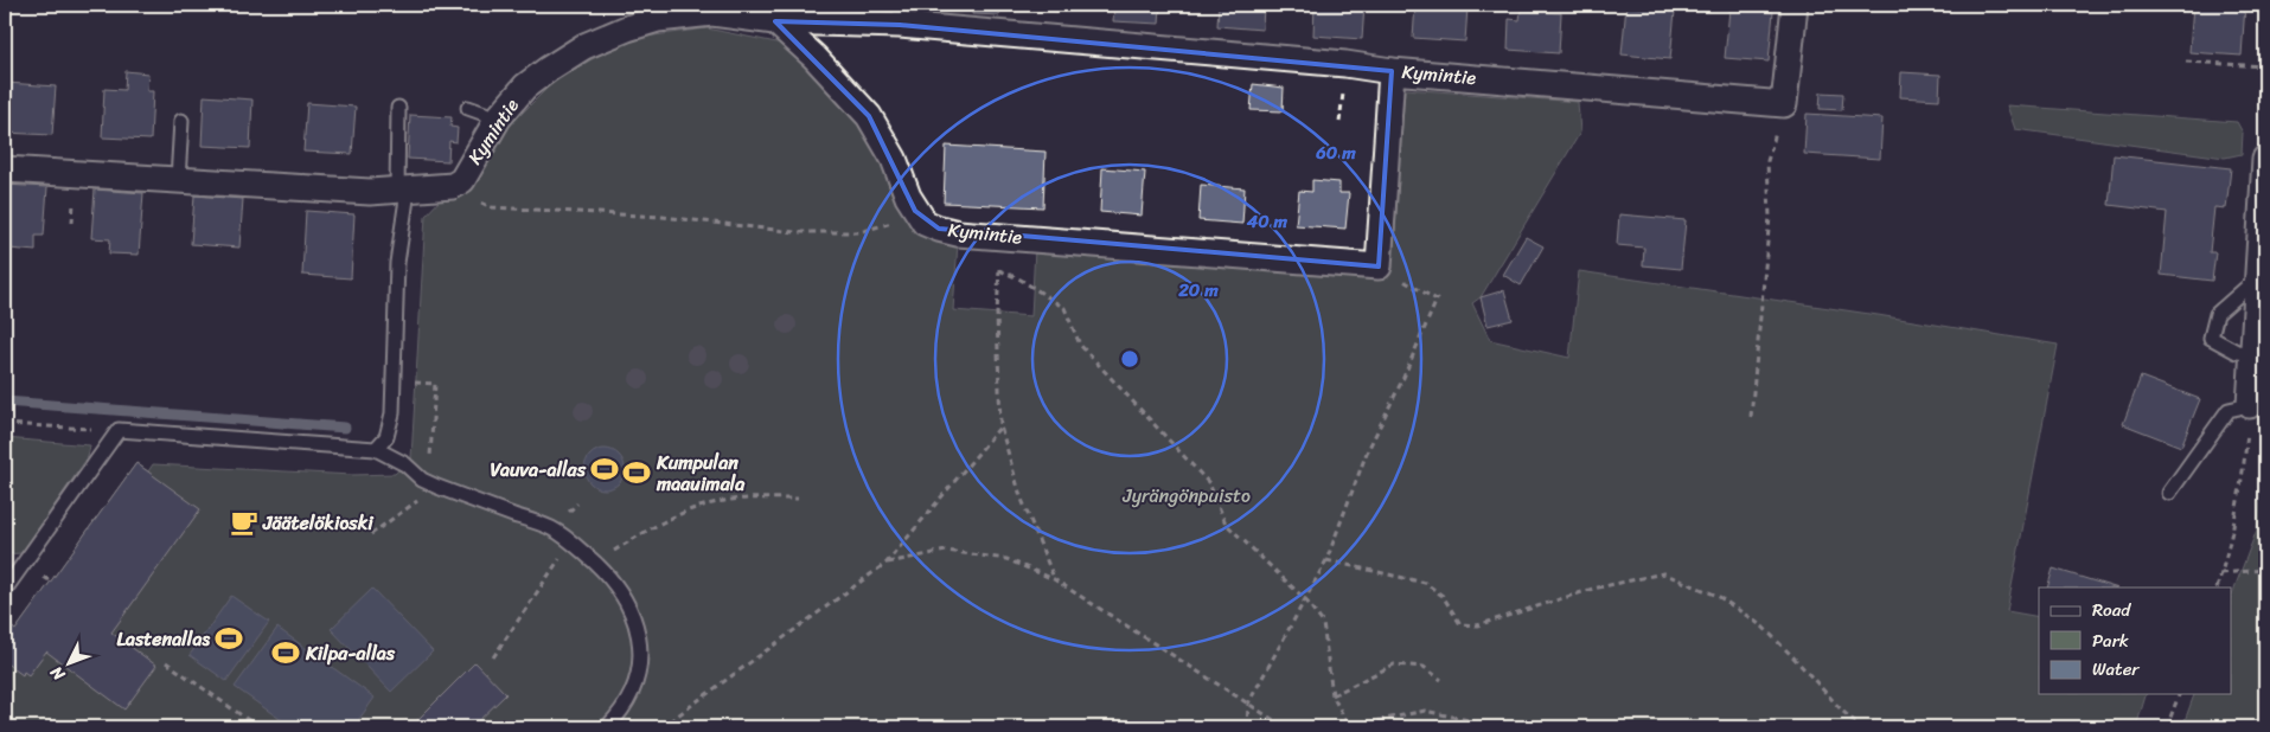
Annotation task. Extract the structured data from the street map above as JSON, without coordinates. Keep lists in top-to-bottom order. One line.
{"streets":{"street":["Kymintie"]},"parks":["Jyrängönpuisto"],"places":{"sports":["Vauva-allas","Kumpulan maauimala","Lastenallas","Kilpa-allas"],"cafe":["Jäätelökioski"]},"legend":["Road","Park","Water"],"north":"bottom left","rings":["60 m","40 m","20 m"]}
